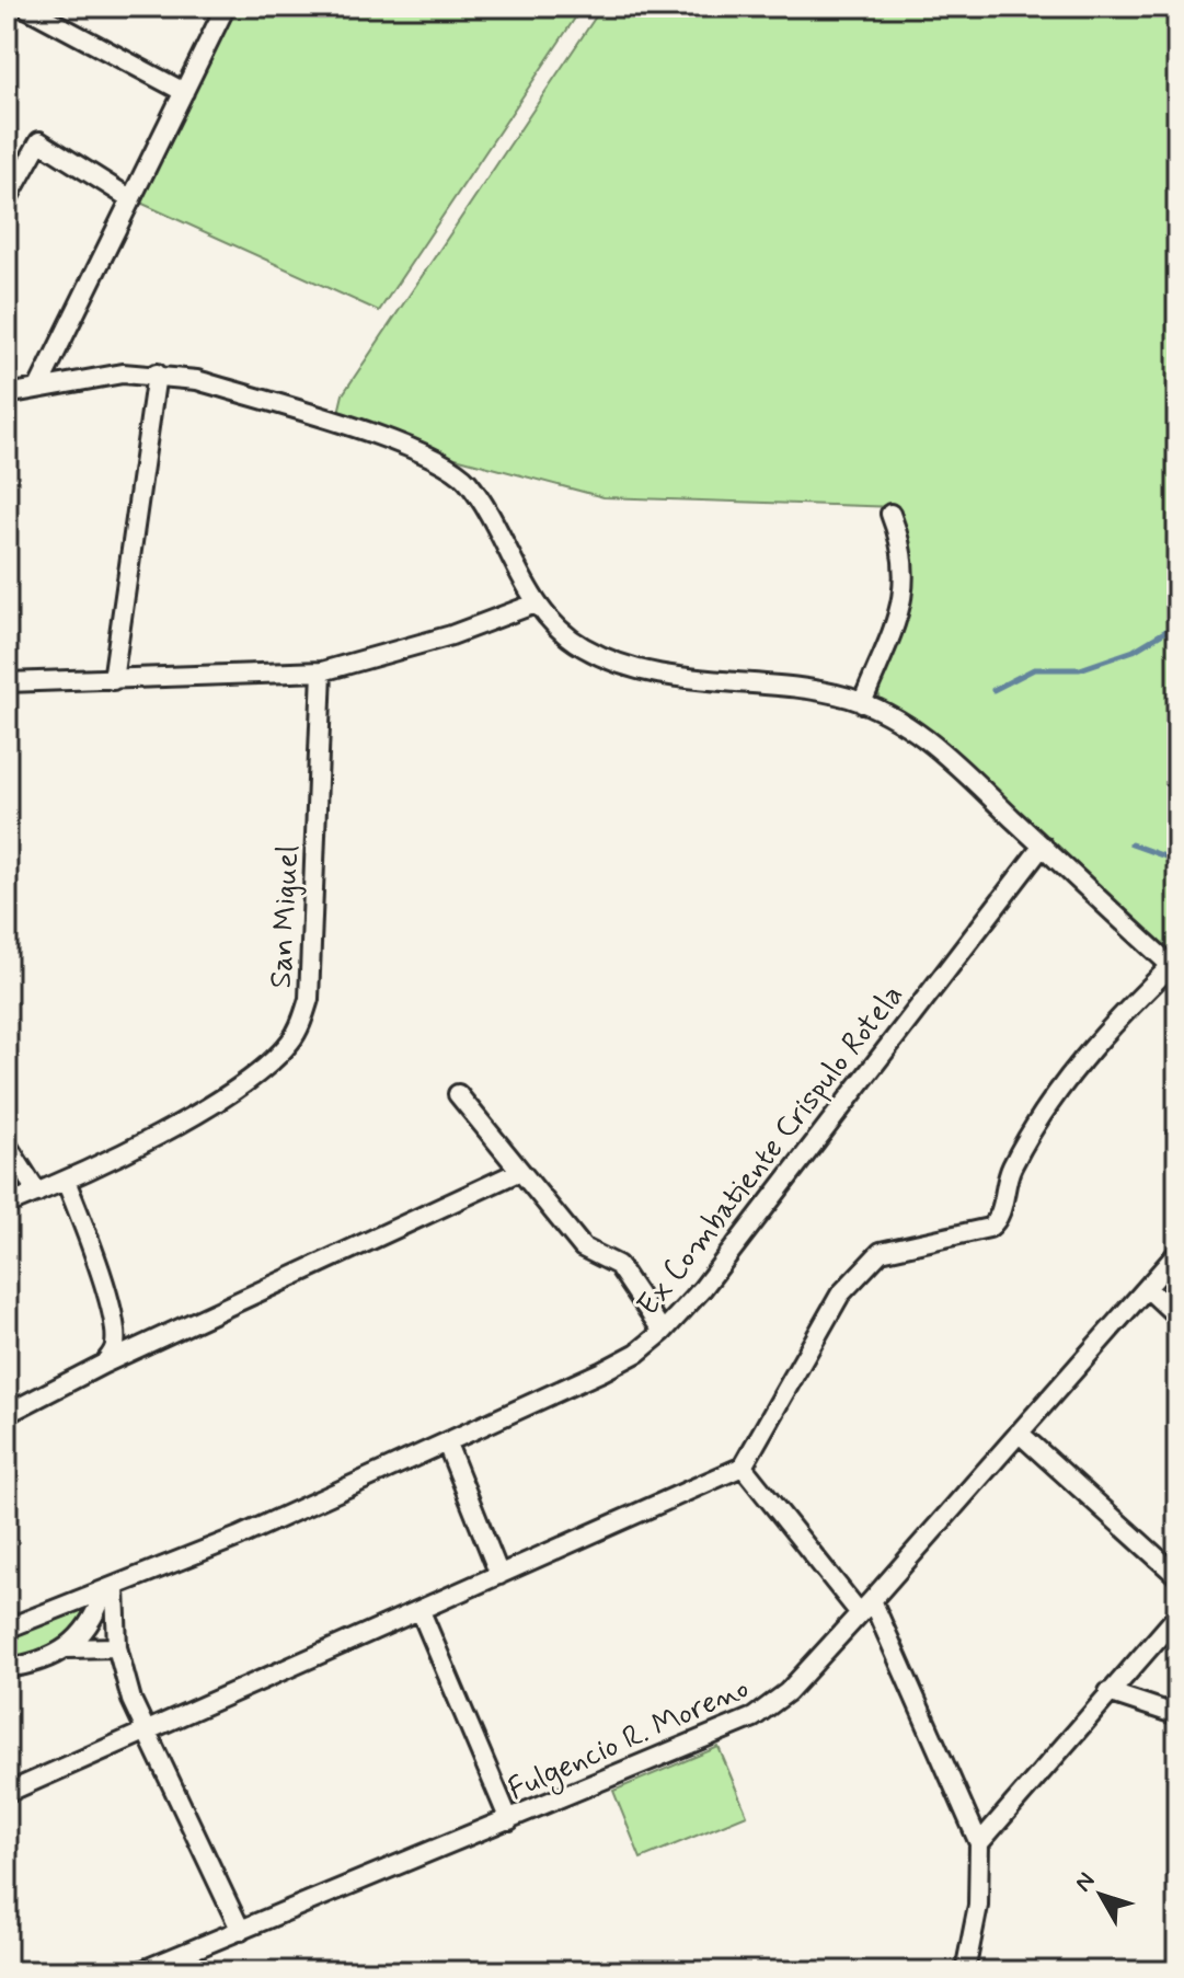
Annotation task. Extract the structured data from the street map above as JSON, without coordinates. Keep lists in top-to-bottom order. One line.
{"streets":{"street":["San Miguel","Ex Combatiente Crispulo Rotela","Fulgencio R. Moreno"]},"north":"top left"}
